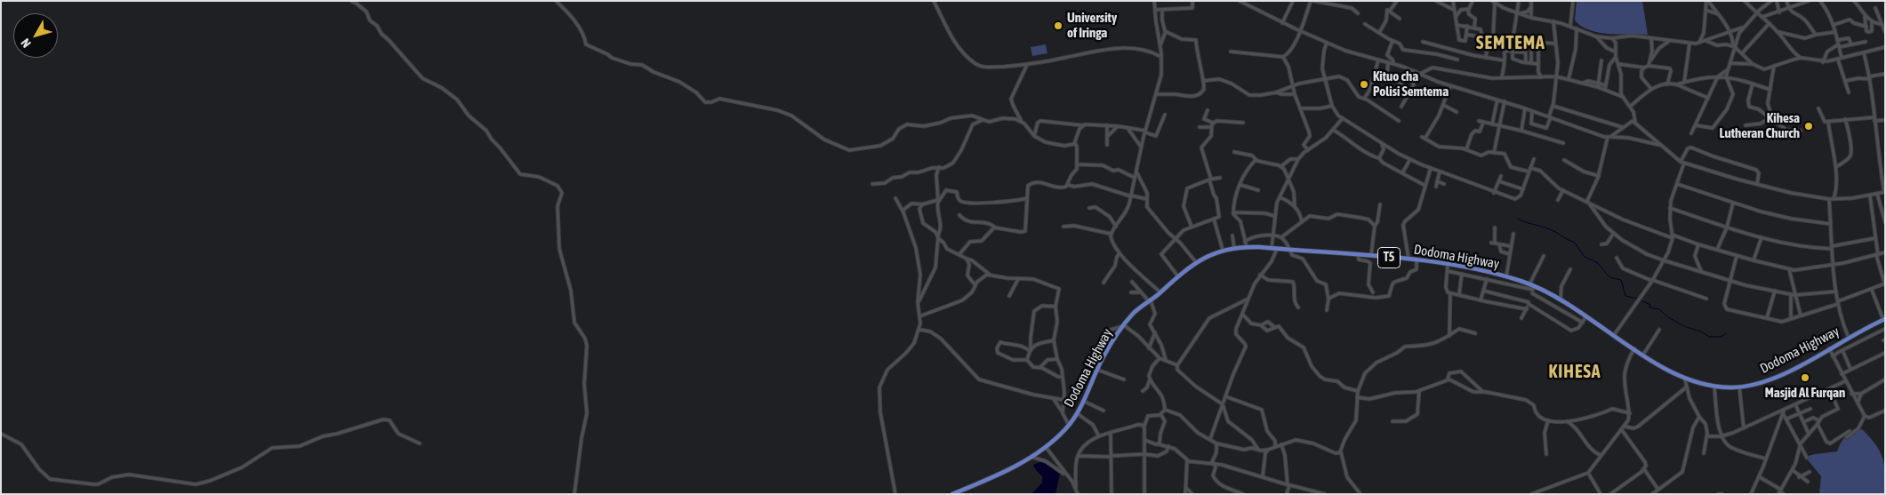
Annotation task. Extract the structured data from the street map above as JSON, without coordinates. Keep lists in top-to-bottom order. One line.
{"streets":{"highway":["Dodoma Highway","T5"]},"districts":["SEMTEMA","KIHESA"],"places":["University of Iringa","Kituo cha Polisi Semtema","Kihesa Lutheran Church","Masjid Al Furqan"],"north":"bottom left"}
